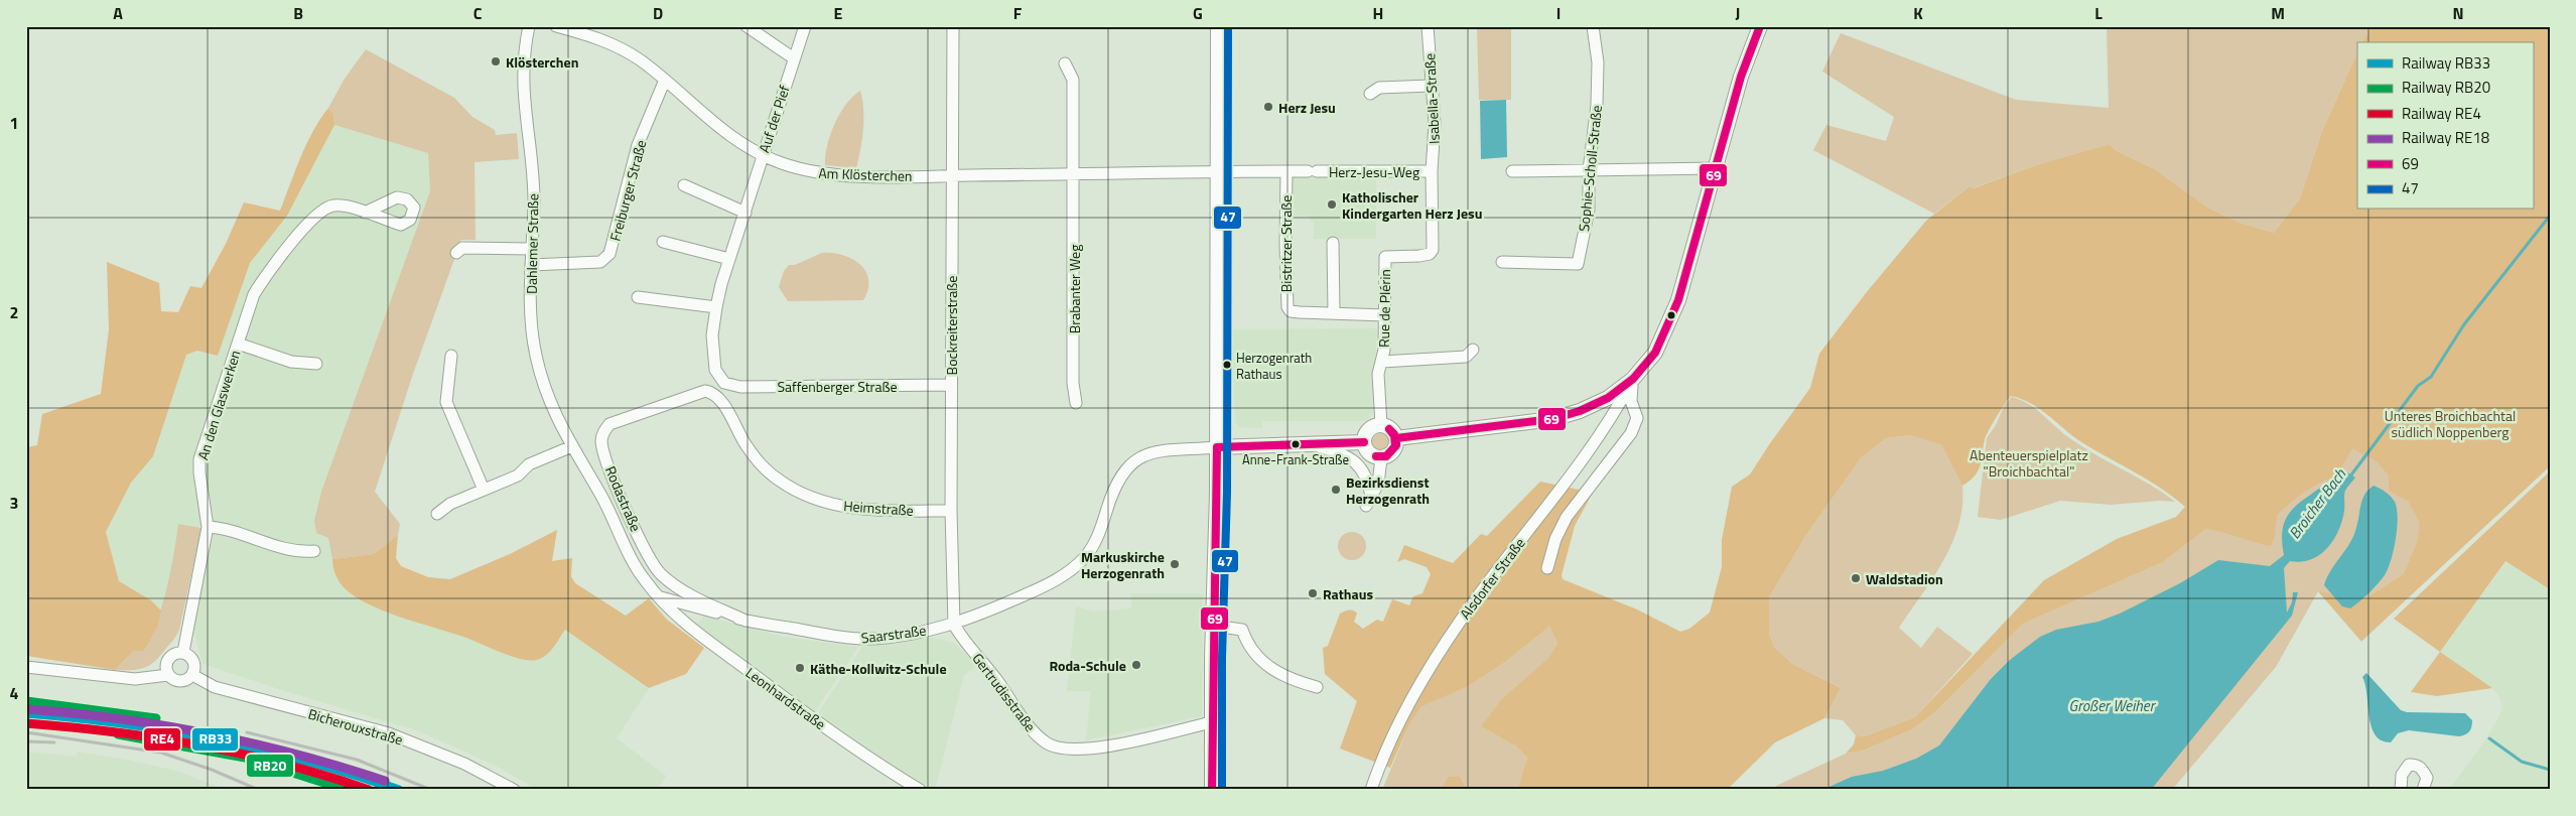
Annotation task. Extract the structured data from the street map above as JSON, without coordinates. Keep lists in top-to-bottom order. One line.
{"streets":{"street":["Isabella-Straße","Auf der Pief","Sophie-Scholl-Straße","Herz-Jesu-Weg","Am Klösterchen","Freiburger Straße","Dahlemer Straße","Bistritzer Straße","Brabanter Weg","Rue de Plérin","Bockreiterstraße","Saffenberger Straße","An den Glaswerken","Rodastraße","Heimstraße","Alsdorfer Straße","Saarstraße","Gertrudisstraße","Leonhardstraße","Bicherouxstraße"]},"crossings":[["Isabella-Straße","Herz-Jesu-Weg"],["Isabella-Straße","Rue de Plérin"],["Auf der Pief","Am Klösterchen"],["Auf der Pief","Saffenberger Straße"],["Herz-Jesu-Weg","Am Klösterchen"],["Herz-Jesu-Weg","Bistritzer Straße"],["Herz-Jesu-Weg","Rue de Plérin"],["Am Klösterchen","Freiburger Straße"],["Am Klösterchen","Brabanter Weg"],["Am Klösterchen","Bockreiterstraße"],["Freiburger Straße","Dahlemer Straße"],["Bistritzer Straße","Rue de Plérin"],["Bockreiterstraße","Saffenberger Straße"],["Bockreiterstraße","Heimstraße"],["Bockreiterstraße","Saarstraße"],["Bockreiterstraße","Gertrudisstraße"],["An den Glaswerken","Bicherouxstraße"],["Rodastraße","Heimstraße"],["Rodastraße","Saarstraße"],["Saarstraße","Gertrudisstraße"],["Saarstraße","Leonhardstraße"]],"water":["Broicher Bach","Großer Weiher"],"parks":["Unteres Broichbachtal südlich Noppenberg","Abenteuerspielplatz \"Broichbachtal\""],"places":["Klösterchen","Herz Jesu","Katholischer Kindergarten Herz Jesu","Herzogenrath Rathaus","Anne-Frank-Straße","Bezirksdienst Herzogenrath","Markuskirche Herzogenrath","Waldstadion","Rathaus","Roda-Schule","Käthe-Kollwitz-Schule"],"lines":["transit line 69","transit line 47","rail line RB20","rail line RE18","rail line RB33","rail line RE4"],"legend":["Railway RB33","Railway RB20","Railway RE4","Railway RE18","69","47"],"grid":{"columns":["A","B","C","D","E","F","G","H","I","J","K","L","M","N"],"rows":["1","2","3","4"]}}
